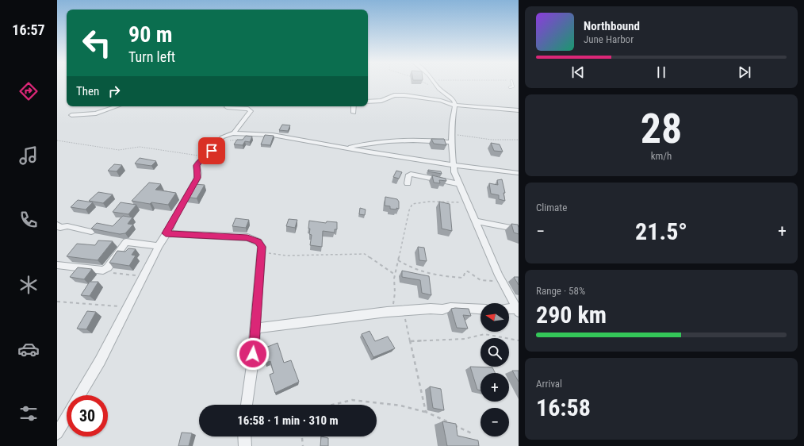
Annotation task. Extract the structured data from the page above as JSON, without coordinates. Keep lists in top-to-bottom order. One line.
{"north":"left","page":{"tabs":"16:57","turn":["90 m","Turn left"],"song":["Northbound","June Harbor"],"then":"Then","tile":[["28","km/h"],"Climate",["Range · 58%","290 km"],["Arrival","16:58"]],"heat":["−","21.5°","+"],"map_buttons":["+","−"],"limit":"30","trip":"16:58 · 1 min · 310 m"}}
